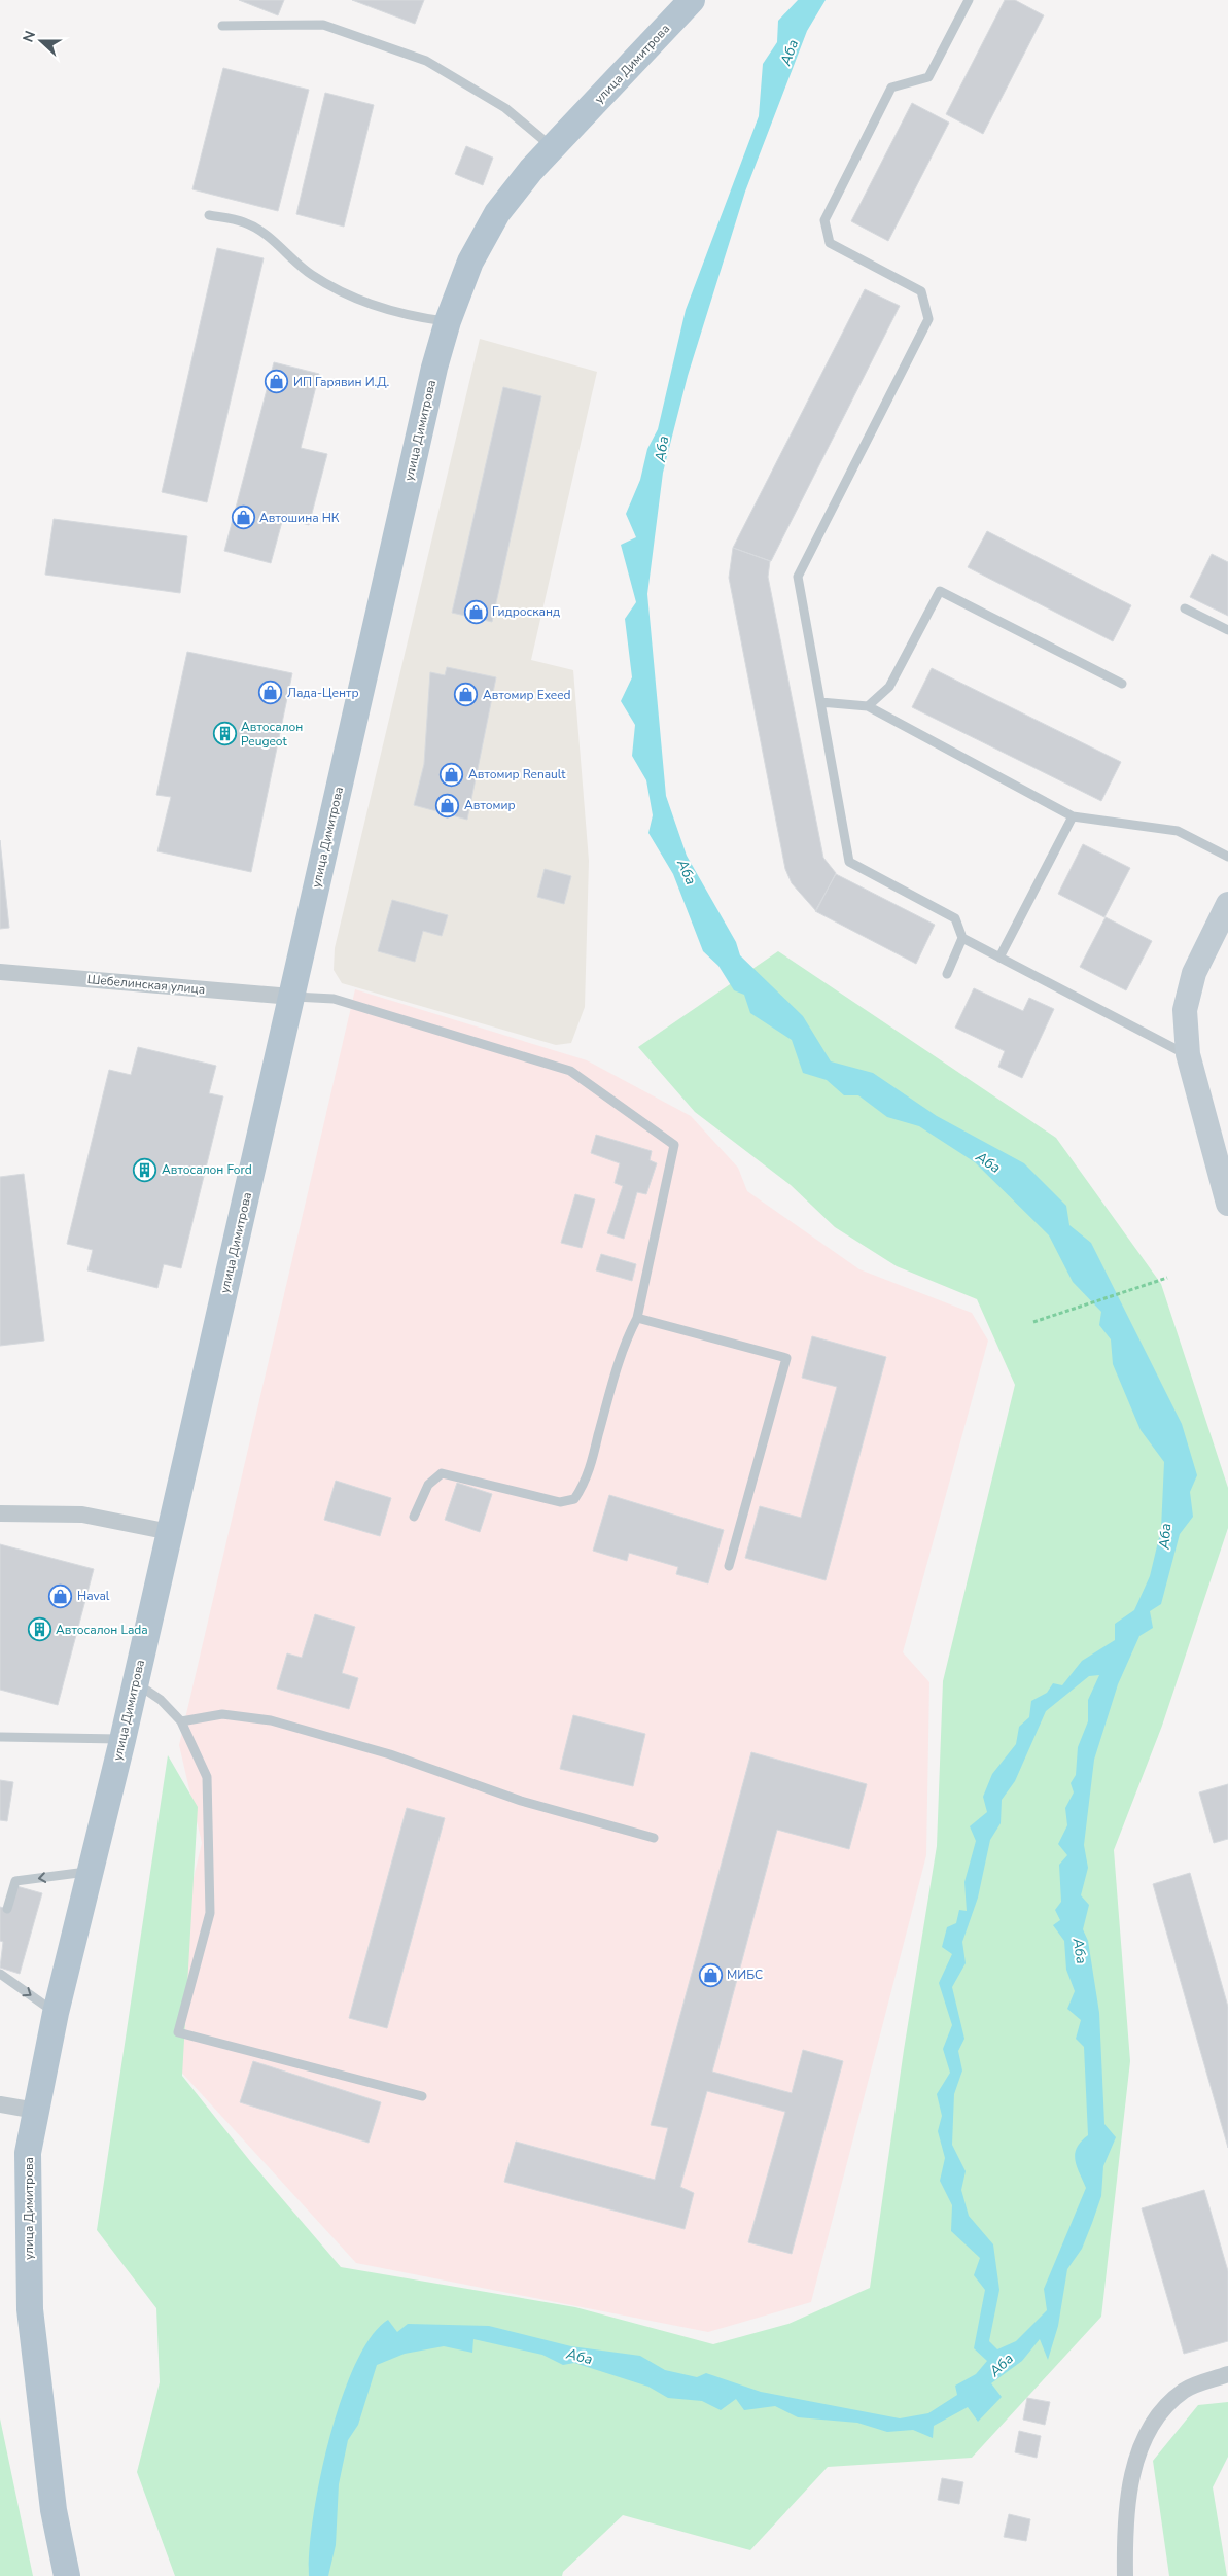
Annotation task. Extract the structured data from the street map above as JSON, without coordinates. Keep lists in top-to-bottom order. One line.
{"streets":{"main road":["улица Димитрова"],"street":["Шебелинская улица"]},"crossings":[["улица Димитрова","Шебелинская улица"]],"water":["Аба"],"places":{"shop":["ИП Гарявин И.Д.","Автошина НК","Гидросканд","Лада-Центр","Автомир Exeed","Автомир Renault","Автомир","Haval","МИБС"],"building":["Автосалон Peugeot","Автосалон Ford","Автосалон Lada"]},"north":"left"}
